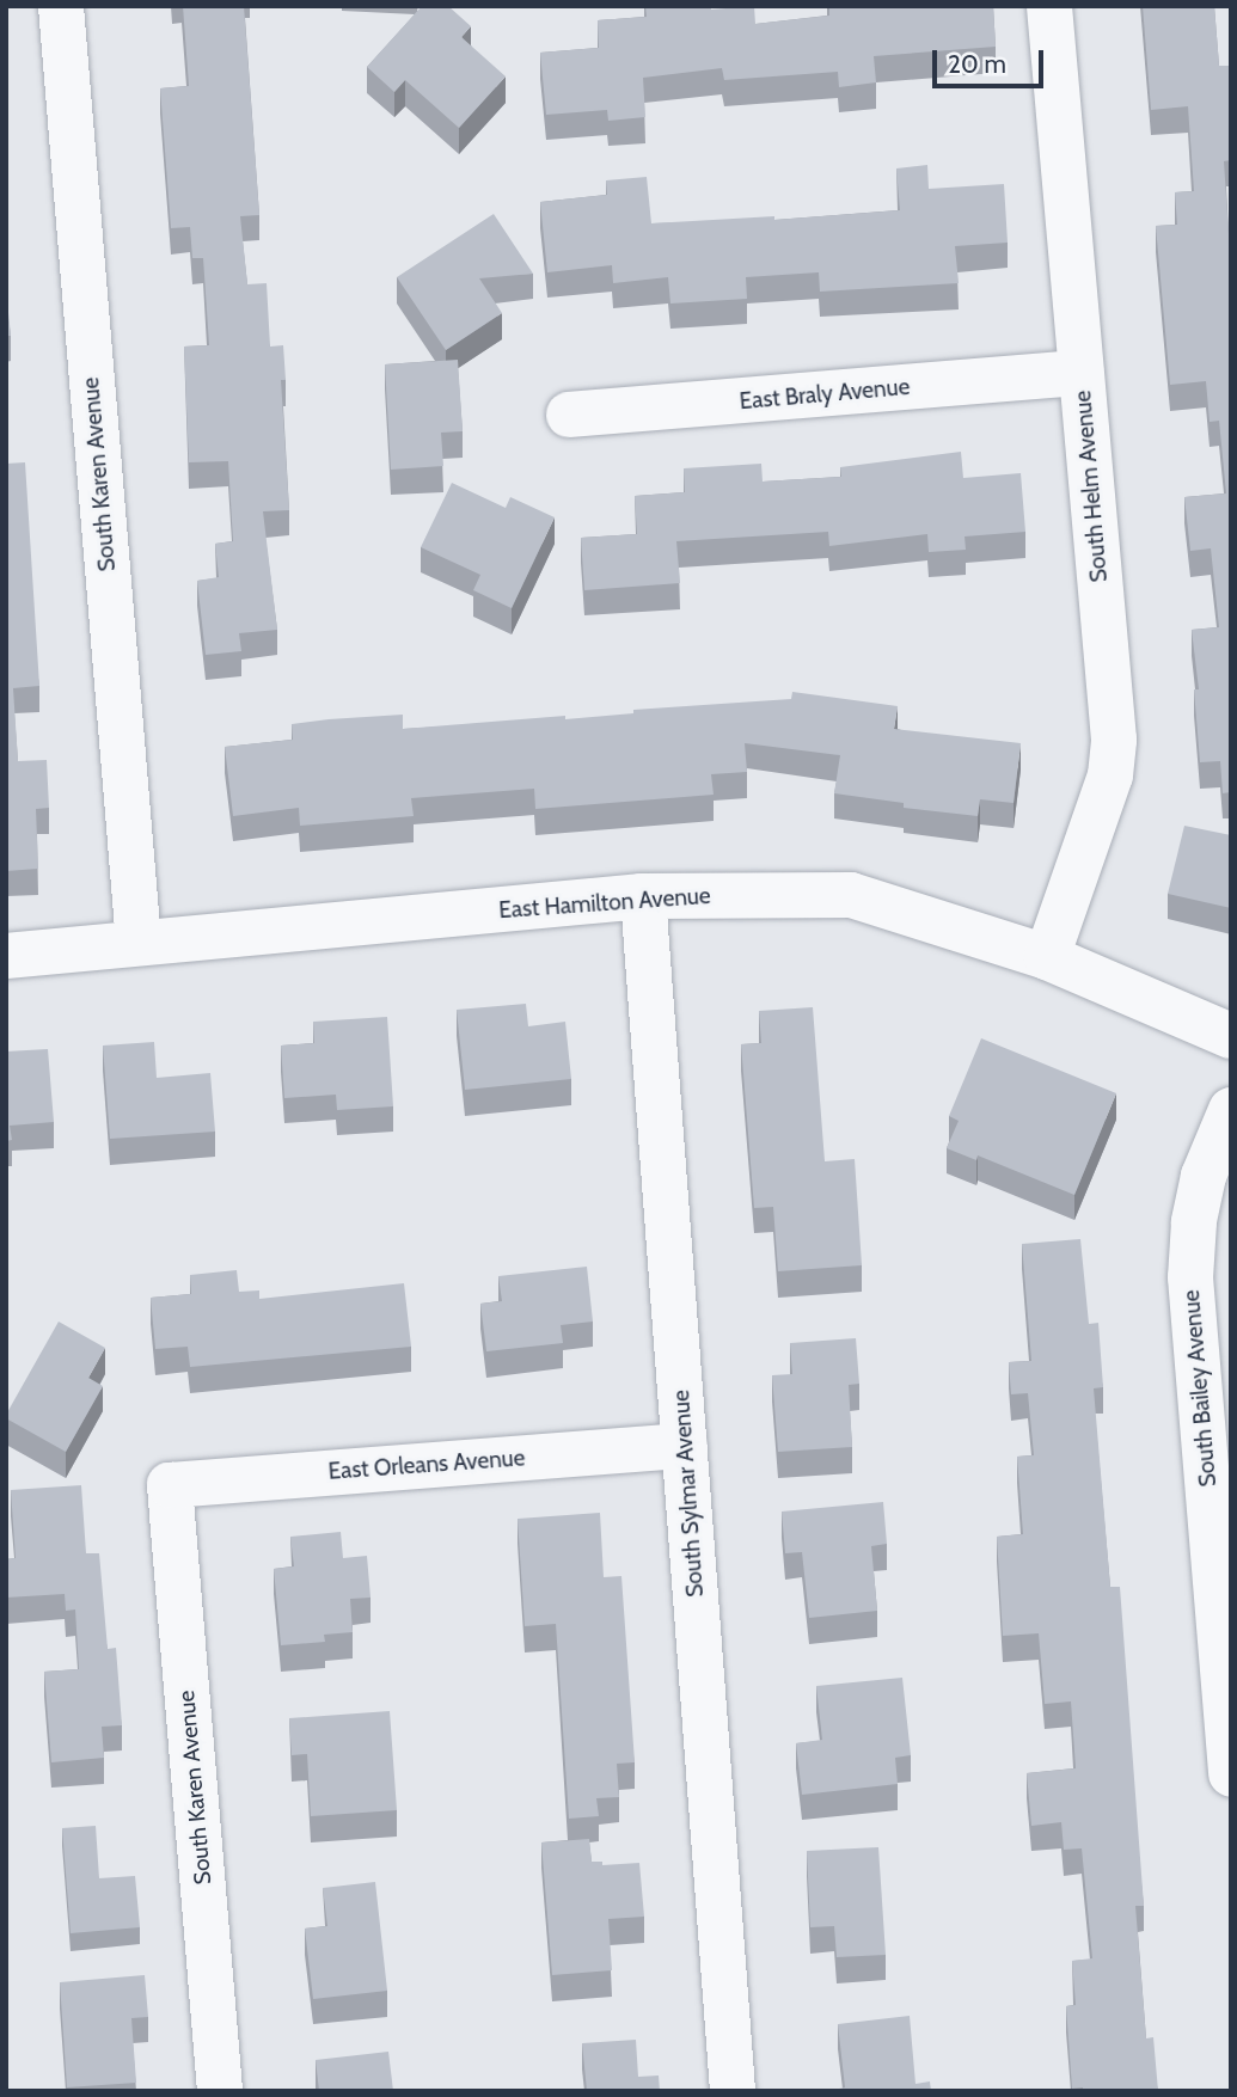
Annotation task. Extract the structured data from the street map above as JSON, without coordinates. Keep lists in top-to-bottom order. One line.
{"streets":{"street":["East Braly Avenue","South Karen Avenue","South Helm Avenue","East Hamilton Avenue","South Bailey Avenue","East Orleans Avenue","South Sylmar Avenue"]},"crossings":[["East Braly Avenue","South Helm Avenue"],["South Karen Avenue","East Hamilton Avenue"],["South Karen Avenue","East Orleans Avenue"],["South Helm Avenue","East Hamilton Avenue"],["East Hamilton Avenue","South Sylmar Avenue"],["East Orleans Avenue","South Sylmar Avenue"]],"scale_bar":"20 m"}
